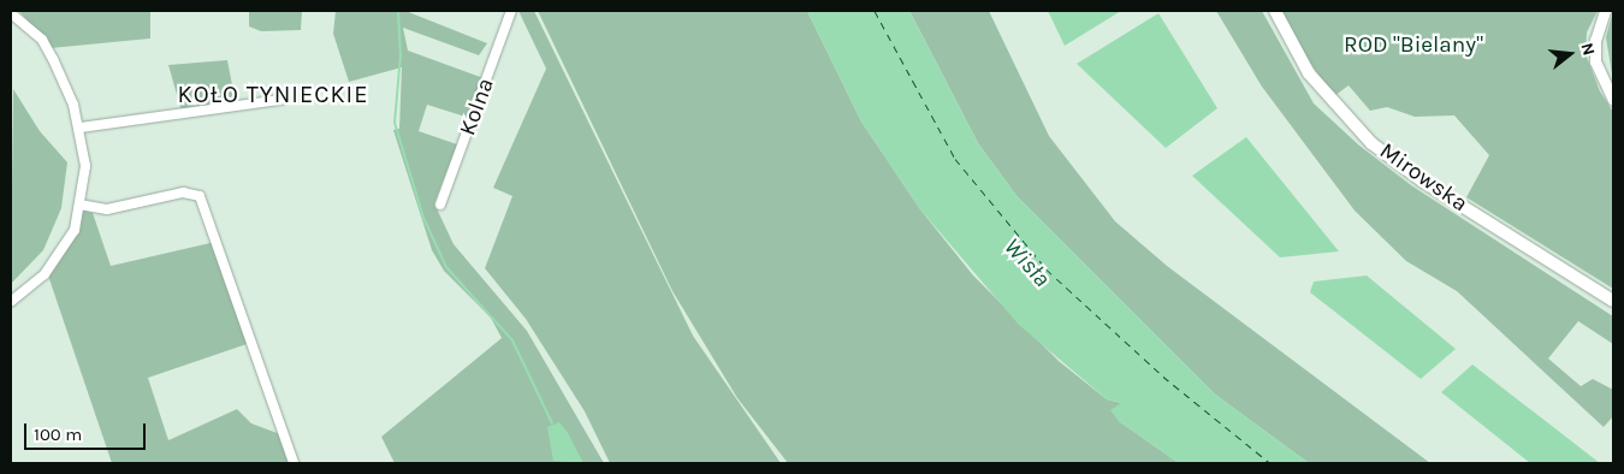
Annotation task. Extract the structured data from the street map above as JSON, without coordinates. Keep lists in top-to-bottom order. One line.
{"streets":{"main road":["Mirowska"],"street":["Kolna"]},"districts":["KOŁO TYNIECKIE"],"water":["Wisła"],"parks":["ROD \"Bielany\""],"scale_bar":"100 m","north":"right"}
